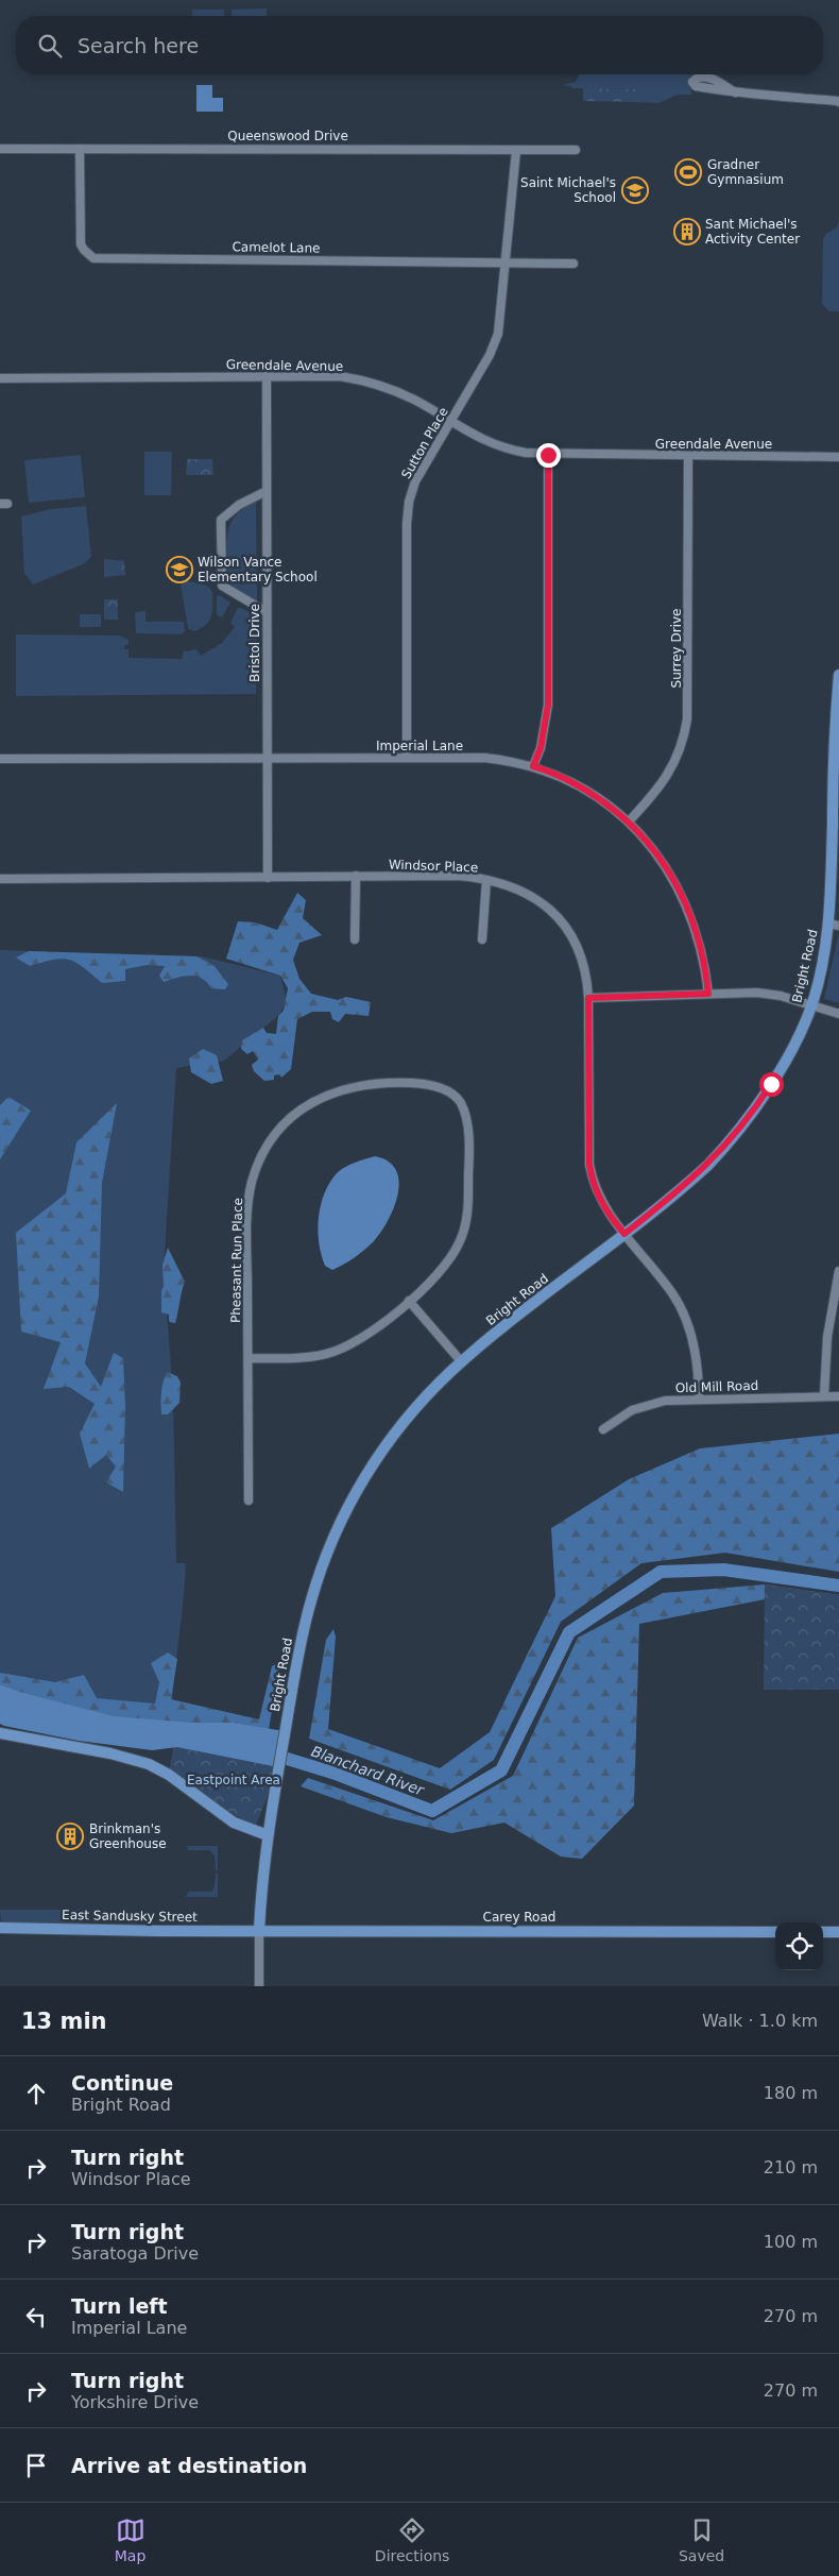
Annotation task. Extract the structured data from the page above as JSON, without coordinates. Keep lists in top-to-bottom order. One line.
{"streets":{"main road":["Bright Road","East Sandusky Street","Carey Road"],"street":["Queenswood Drive","Camelot Lane","Greendale Avenue","Sutton Place","Bristol Drive","Surrey Drive","Imperial Lane","Windsor Place","Pheasant Run Place","Old Mill Road"]},"crossings":[["Queenswood Drive","Camelot Lane"],["Queenswood Drive","Sutton Place"],["Camelot Lane","Sutton Place"],["Greendale Avenue","Sutton Place"],["Greendale Avenue","Bristol Drive"],["Greendale Avenue","Surrey Drive"],["Sutton Place","Imperial Lane"],["Bristol Drive","Imperial Lane"],["Bristol Drive","Windsor Place"],["Surrey Drive","Imperial Lane"],["Windsor Place","Bright Road"],["Windsor Place","Old Mill Road"],["Bright Road","East Sandusky Street"],["Bright Road","Carey Road"],["East Sandusky Street","Carey Road"]],"water":["Blanchard River"],"parks":["Eastpoint Area"],"places":{"sports":["Gradner Gymnasium"],"school or university":["Saint Michael's School","Wilson Vance Elementary School"],"building":["Sant Michael's Activity Center","Brinkman's Greenhouse"]},"page":{"search":"Search here","heading":["13 min","Walk · 1.0 km"],"list":[["Continue","Bright Road","180 m"],["Turn right","Windsor Place","210 m"],["Turn right","Saratoga Drive","100 m"],["Turn left","Imperial Lane","270 m"],["Turn right","Yorkshire Drive","270 m"],"Arrive at destination"],"nav":["Map","Directions","Saved"]}}
